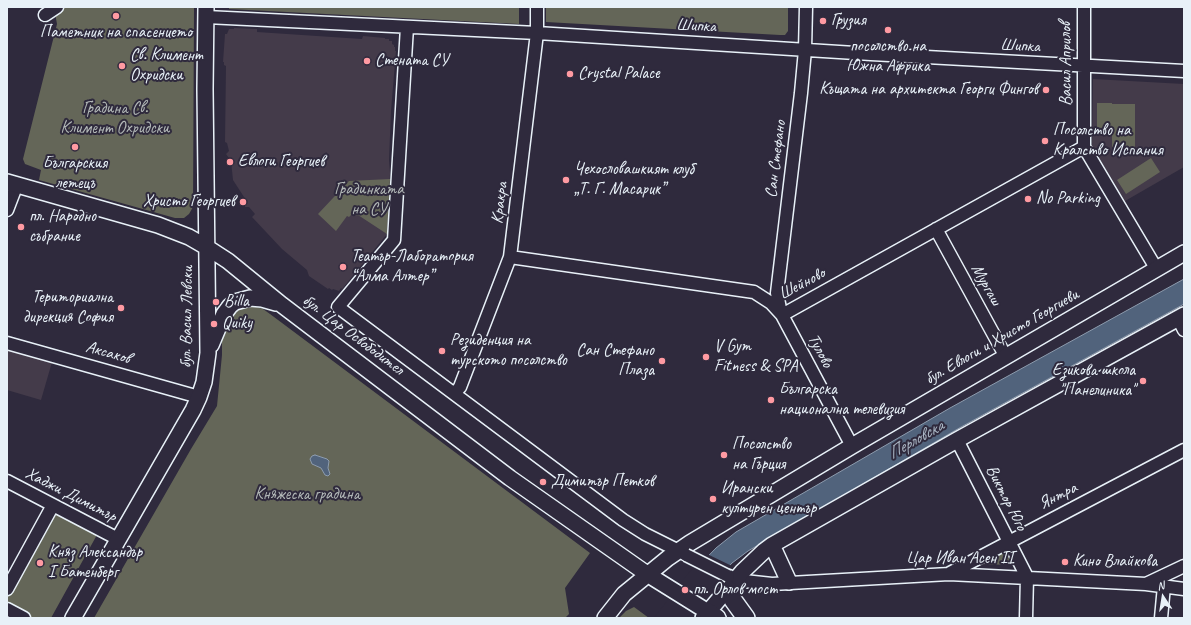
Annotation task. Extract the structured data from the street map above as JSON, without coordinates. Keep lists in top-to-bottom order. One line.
{"streets":{"main road":["бул. Васил Левски","бул. Цар Освободител","бул. Евлоги и Христо Георгиеви"],"street":["Шипка","Васил Априлов","Сан Стефано","Кракра","Шейново","Мургаш","Тулово","Аксаков","Хаджи Димитър","Янтра","Виктор Юго","Цар Иван Асен II"]},"crossings":[["Шипка","Васил Априлов"],["Шипка","Сан Стефано"],["Шипка","Кракра"],["Шипка","бул. Васил Левски"],["Шипка","бул. Цар Освободител"],["Васил Априлов","Шейново"],["Сан Стефано","Шейново"],["Сан Стефано","Тулово"],["Кракра","Шейново"],["Кракра","бул. Цар Освободител"],["Шейново","Мургаш"],["Шейново","Тулово"],["Мургаш","бул. Евлоги и Христо Георгиеви"],["бул. Васил Левски","бул. Цар Освободител"],["бул. Васил Левски","Аксаков"],["бул. Васил Левски","Хаджи Димитър"],["бул. Цар Освободител","бул. Евлоги и Христо Георгиеви"],["бул. Цар Освободител","Цар Иван Асен II"],["бул. Евлоги и Христо Георгиеви","Тулово"],["Янтра","Виктор Юго"],["Янтра","Цар Иван Асен II"],["Виктор Юго","Цар Иван Асен II"]],"water":["Перловска"],"parks":["Градина Св. Климент Охридски","Градинката на СУ","Княжеска градина"],"places":["Паметник на спасението","Грузия","посолство на Южна Африка","Стената СУ","Св. Климент Охридски","Crystal Palace","Къщата на архитекта Георги Фингов","Посолство на Кралство Испания","Българския летецъ","Евлоги Георгиев","Чехословашкият клуб „Т. Г. Масарик”","No Parking","Христо Георгиев","пл. Народно събрание","Театър-Лаборатория “Алма Алтер”","Billa","Териториална дирекция София","Quiky","Резиденция на турското посолство","V Gym Fitness & SPA","Сан Стефано Плаза","Езикова школа \"Панелиника\"","Българска национална телевизия","Посолство на Гърция","Димитър Петков","Ирански културен център","Кино Влайкова","Княз Александър I Батенберг","пл. Орлов мост"],"north":"top"}
